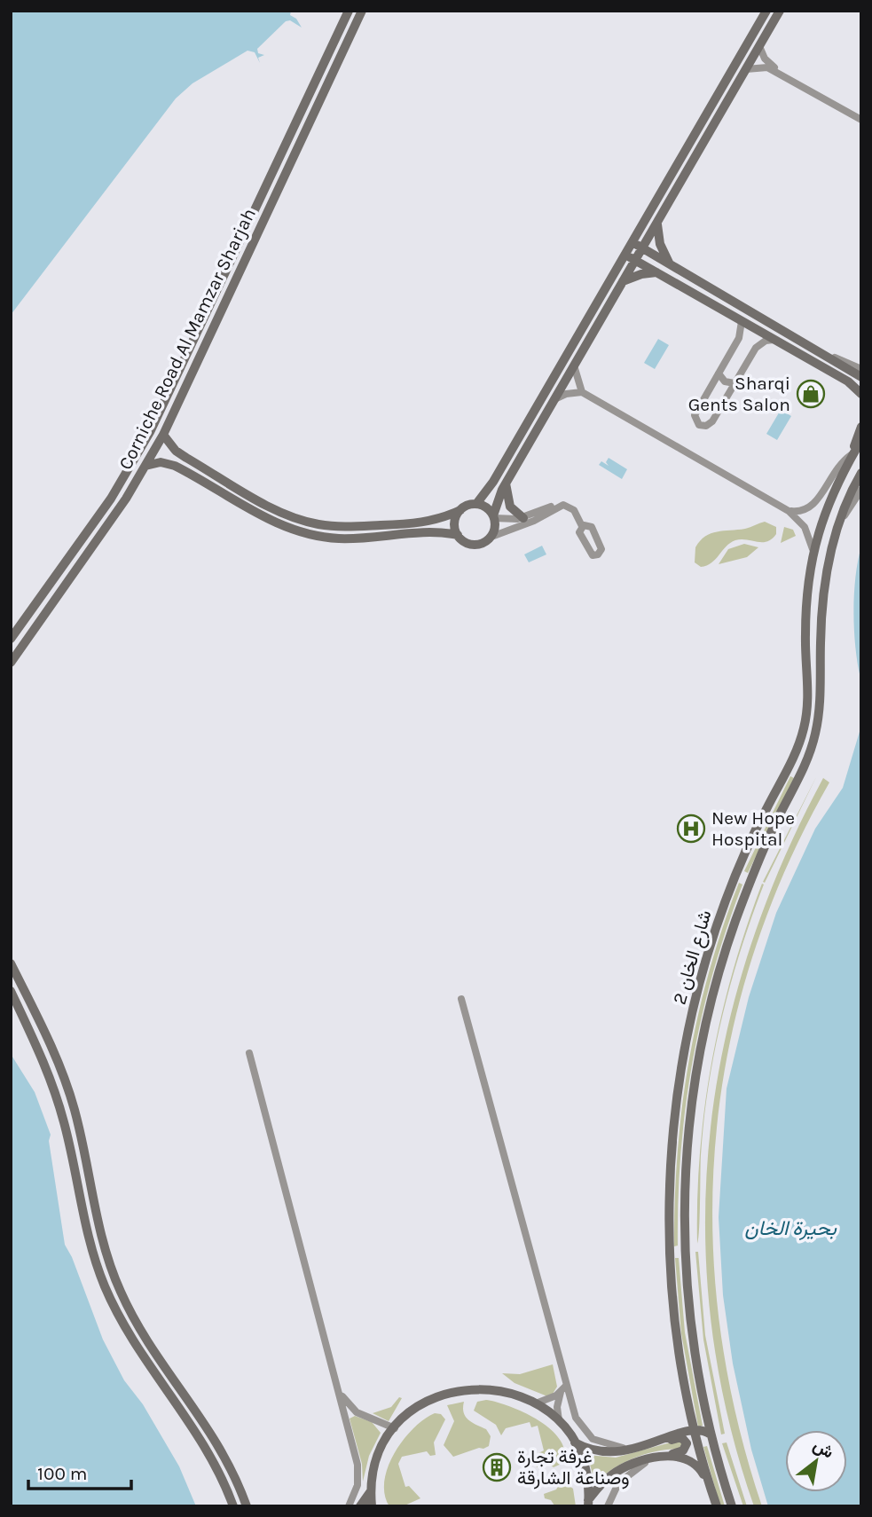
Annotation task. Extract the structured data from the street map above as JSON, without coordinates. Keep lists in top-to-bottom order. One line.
{"streets":{"street":["Corniche Road Al Mamzar Sharjah","شارع الخان 2"]},"water":["بحيرة الخان"],"places":{"shop":["Sharqi Gents Salon"],"hospital":["New Hope Hospital"],"building":["غرفة تجارة وصناعة الشارقة"]},"scale_bar":"100 m","north":"top right"}
